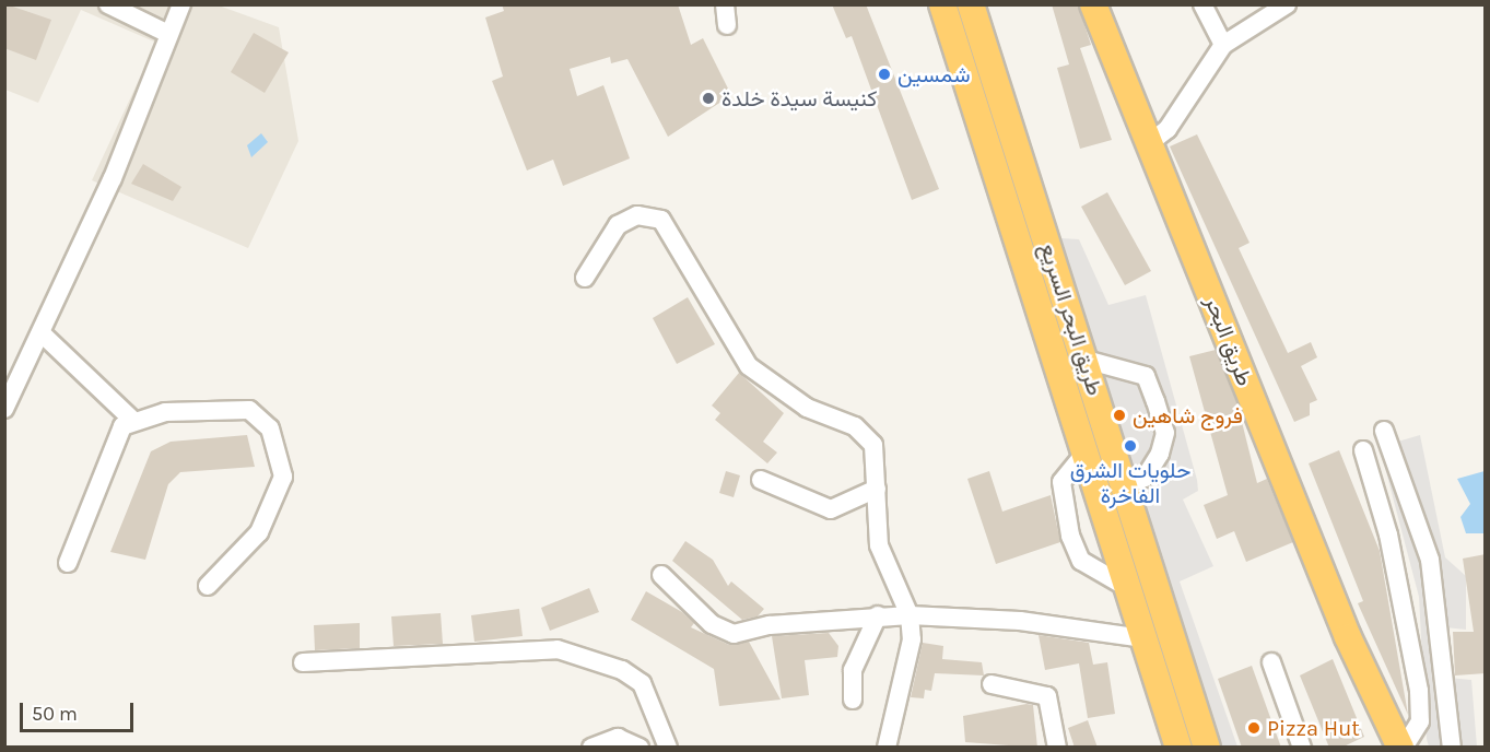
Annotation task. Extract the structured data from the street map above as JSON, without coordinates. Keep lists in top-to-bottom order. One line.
{"streets":{"highway":["طريق البحر السريع","طريق البحر"]},"places":["شمسين","كنيسة سيدة خلدة","فروج شاهين","حلويات الشرق الفاخرة","Pizza Hut"],"scale_bar":"50 m"}
